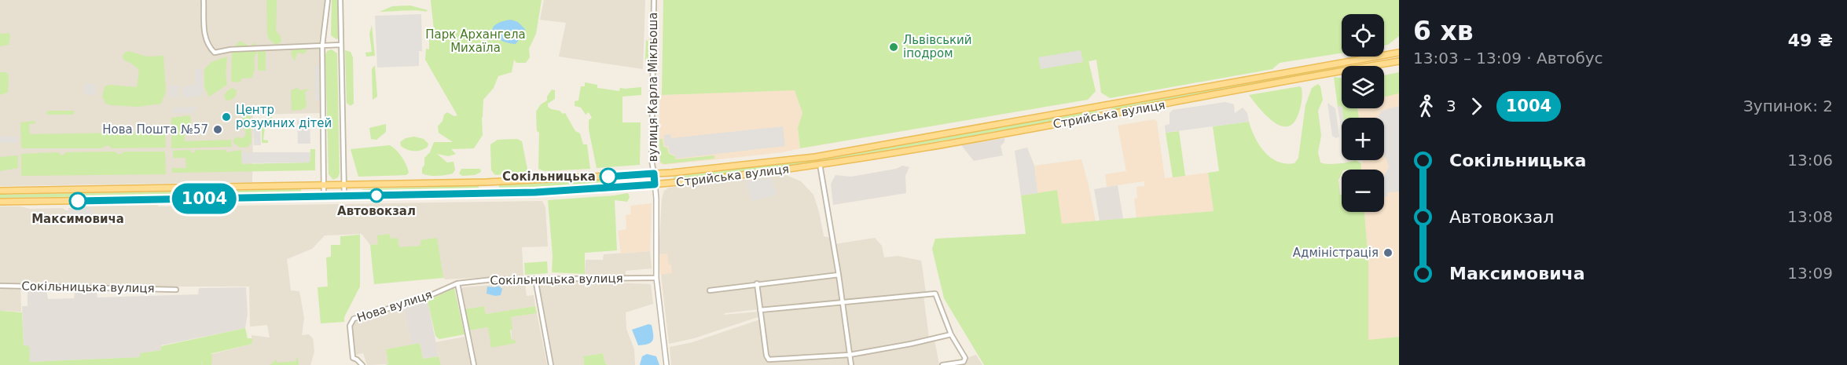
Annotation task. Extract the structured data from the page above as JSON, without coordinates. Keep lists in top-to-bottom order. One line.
{"streets":{"main road":["Стрийська вулиця"],"street":["вулиця Карла Мікльоша","Сокільницька вулиця","Нова вулиця"]},"crossings":[["вулиця Карла Мікльоша","Стрийська вулиця"],["Сокільницька вулиця","Нова вулиця"]],"parks":["Парк Архангела Михаїла"],"places":["Львівський іподром","Центр розумних дітей","Нова Пошта №57","Сокільницька","Автовокзал","Максимовича","Адміністрація"],"lines":["bus line 1004"],"page":{"on_map":"1004","heading":["6 хв","13:03 – 13:09 · Автобус","49 ₴"],"map_buttons":["+","−"],"legs":["3","1004","Зупинок: 2"],"list":[{"name":"Сокільницька","value":"13:06"},{"name":"Автовокзал","value":"13:08"},{"name":"Максимовича","value":"13:09"}]}}
